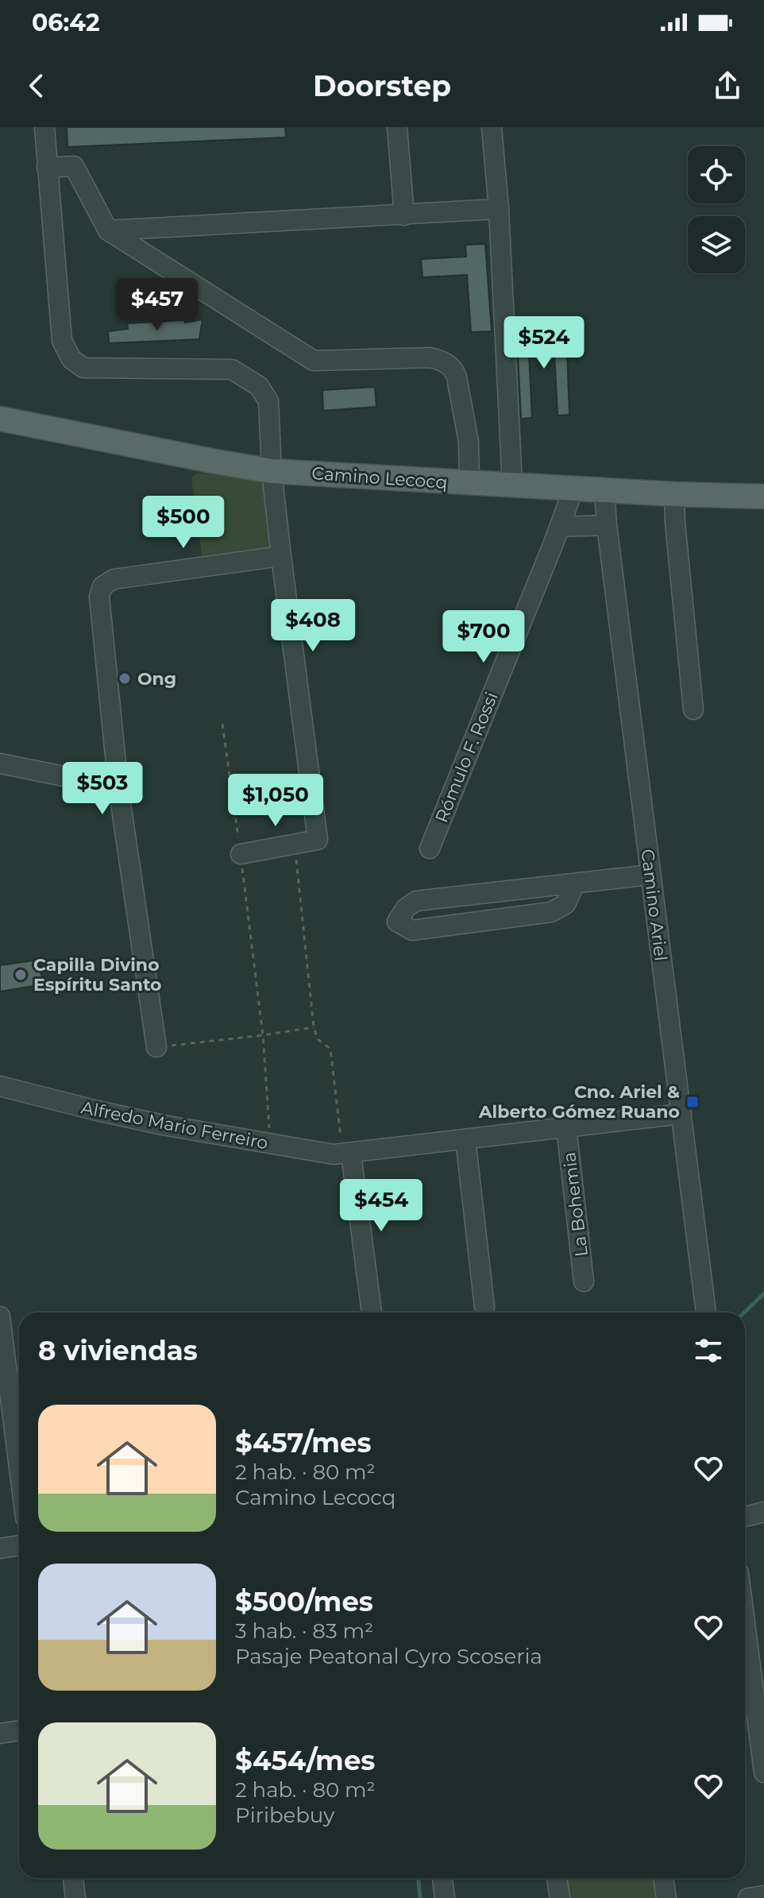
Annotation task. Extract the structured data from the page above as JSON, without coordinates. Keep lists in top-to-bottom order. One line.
{"streets":{"main road":["Camino Lecocq"],"street":["Rómulo F. Rossi","Camino Ariel","Alfredo Mario Ferreiro","La Bohemia"]},"crossings":[["Camino Lecocq","Rómulo F. Rossi"],["Camino Lecocq","Camino Ariel"],["Camino Ariel","Alfredo Mario Ferreiro"],["Alfredo Mario Ferreiro","La Bohemia"]],"places":{"other":["Ong","Capilla Divino Espíritu Santo"],"transit":["Cno. Ariel & Alberto Gómez Ruano"]},"page":{"status":"06:42","header":"Doorstep","price":["$457","$524","$500","$408","$700","$503","$1,050","$454"],"heading":"8 viviendas","list":[{"name":"$457/mes","note":"2 hab. · 80 m² · Camino Lecocq"},{"name":"$500/mes","note":"3 hab. · 83 m² · Pasaje Peatonal Cyro Scoseria"},{"name":"$454/mes","note":"2 hab. · 80 m² · Piribebuy"}]}}
